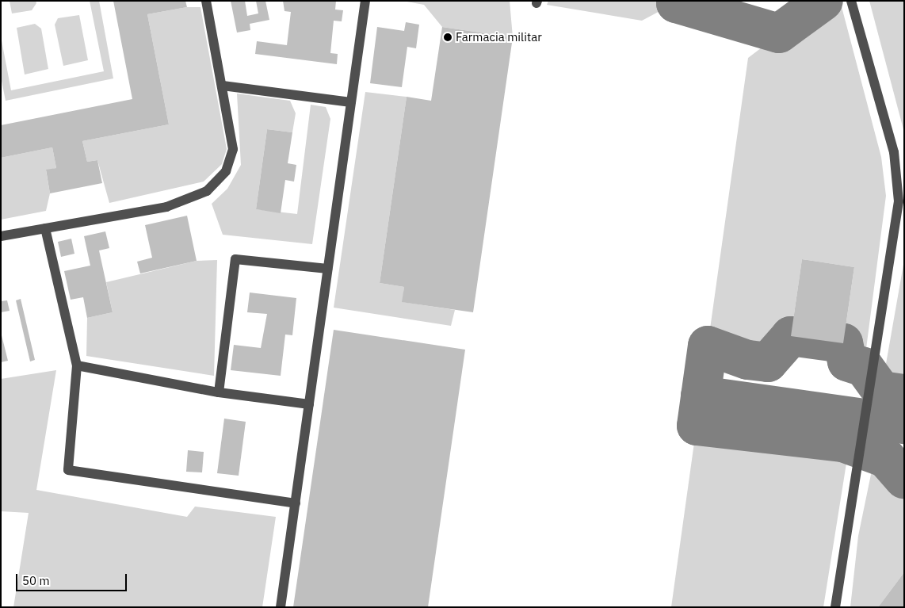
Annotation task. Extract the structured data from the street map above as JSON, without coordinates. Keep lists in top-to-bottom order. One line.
{"places":["Farmacia militar"],"scale_bar":"50 m"}
